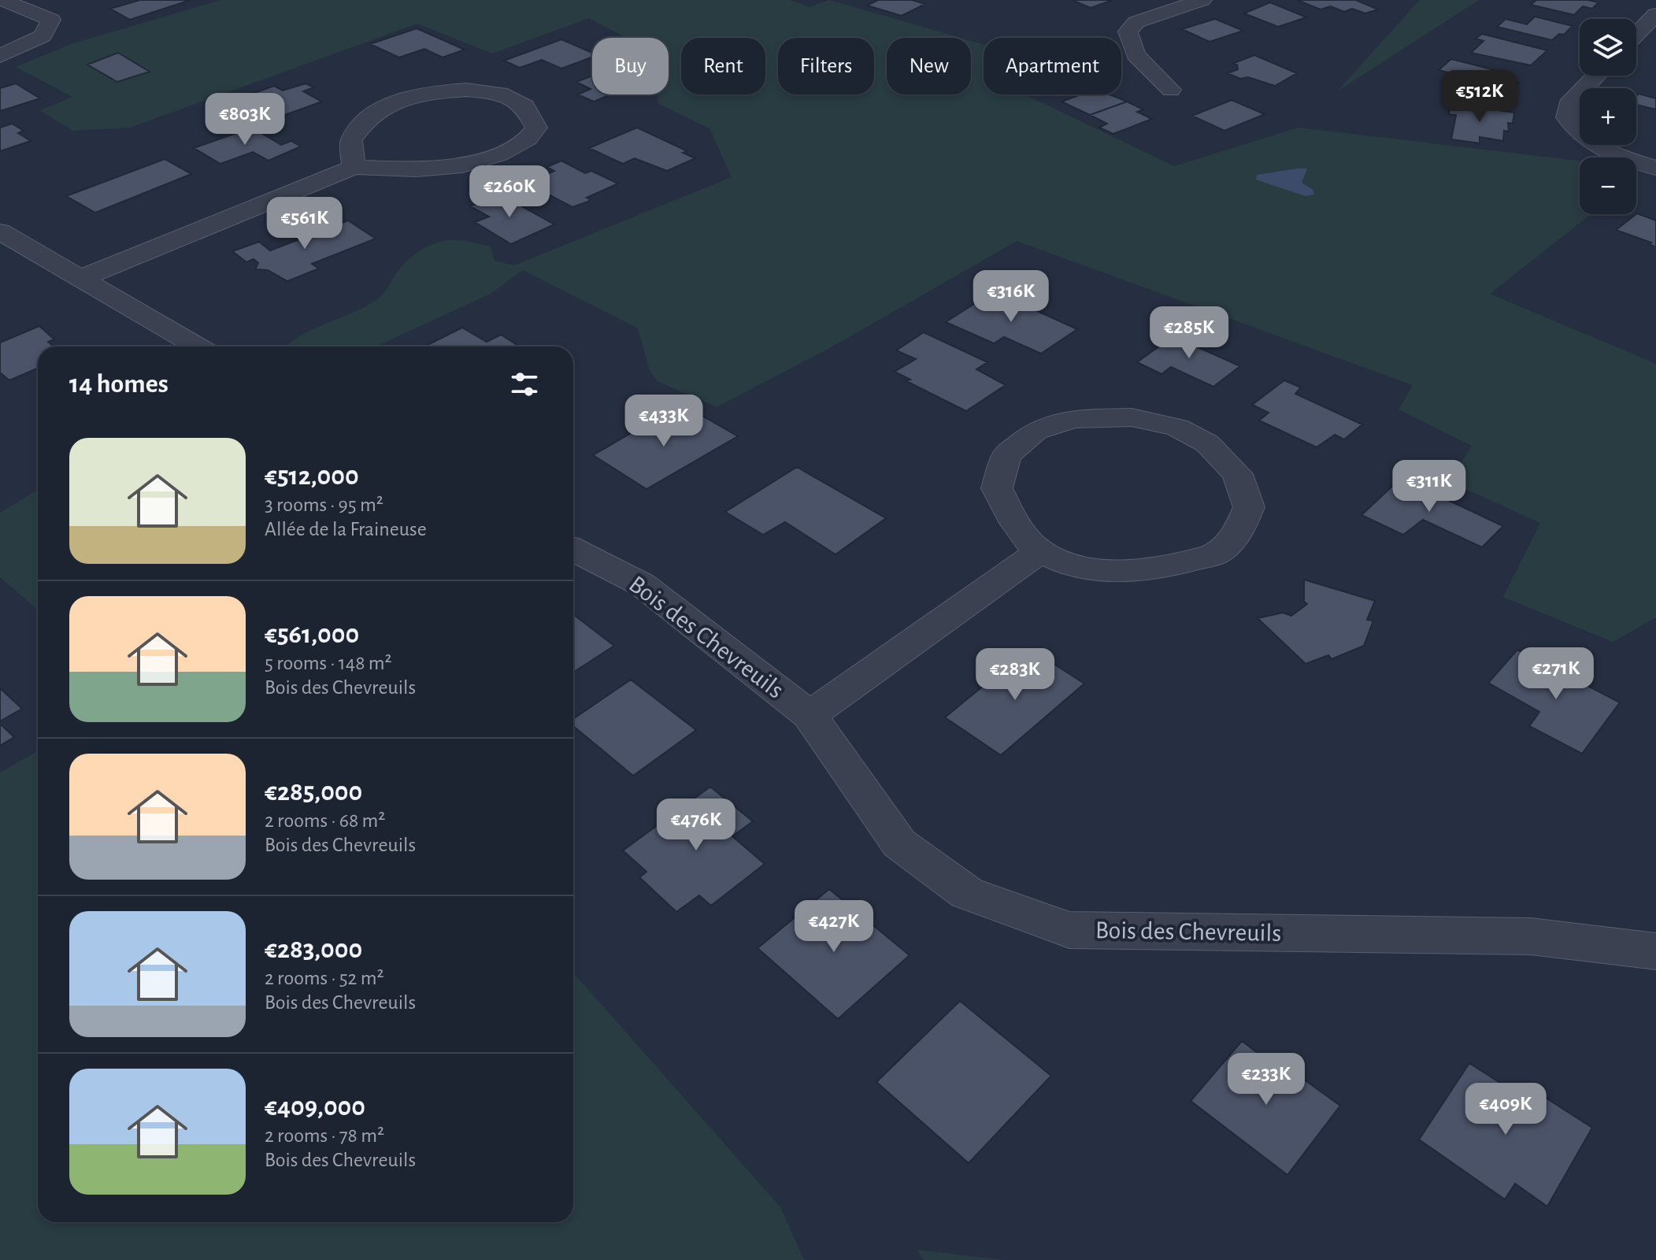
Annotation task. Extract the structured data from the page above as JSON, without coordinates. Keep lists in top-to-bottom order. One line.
{"streets":{"street":["Bois des Chevreuils"]},"page":{"map_buttons":["+","−"],"chip":["Buy","Rent","Filters","New","Apartment"],"price":["€512K","€803K","€260K","€561K","€316K","€285K","€433K","€311K","€271K","€283K","€476K","€427K","€233K","€409K"],"heading":"14 homes","list":[{"name":"€512,000","note":"3 rooms · 95 m² · Allée de la Fraineuse"},{"name":"€561,000","note":"5 rooms · 148 m² · Bois des Chevreuils"},{"name":"€285,000","note":"2 rooms · 68 m² · Bois des Chevreuils"},{"name":"€283,000","note":"2 rooms · 52 m² · Bois des Chevreuils"},{"name":"€409,000","note":"2 rooms · 78 m² · Bois des Chevreuils"}]}}
